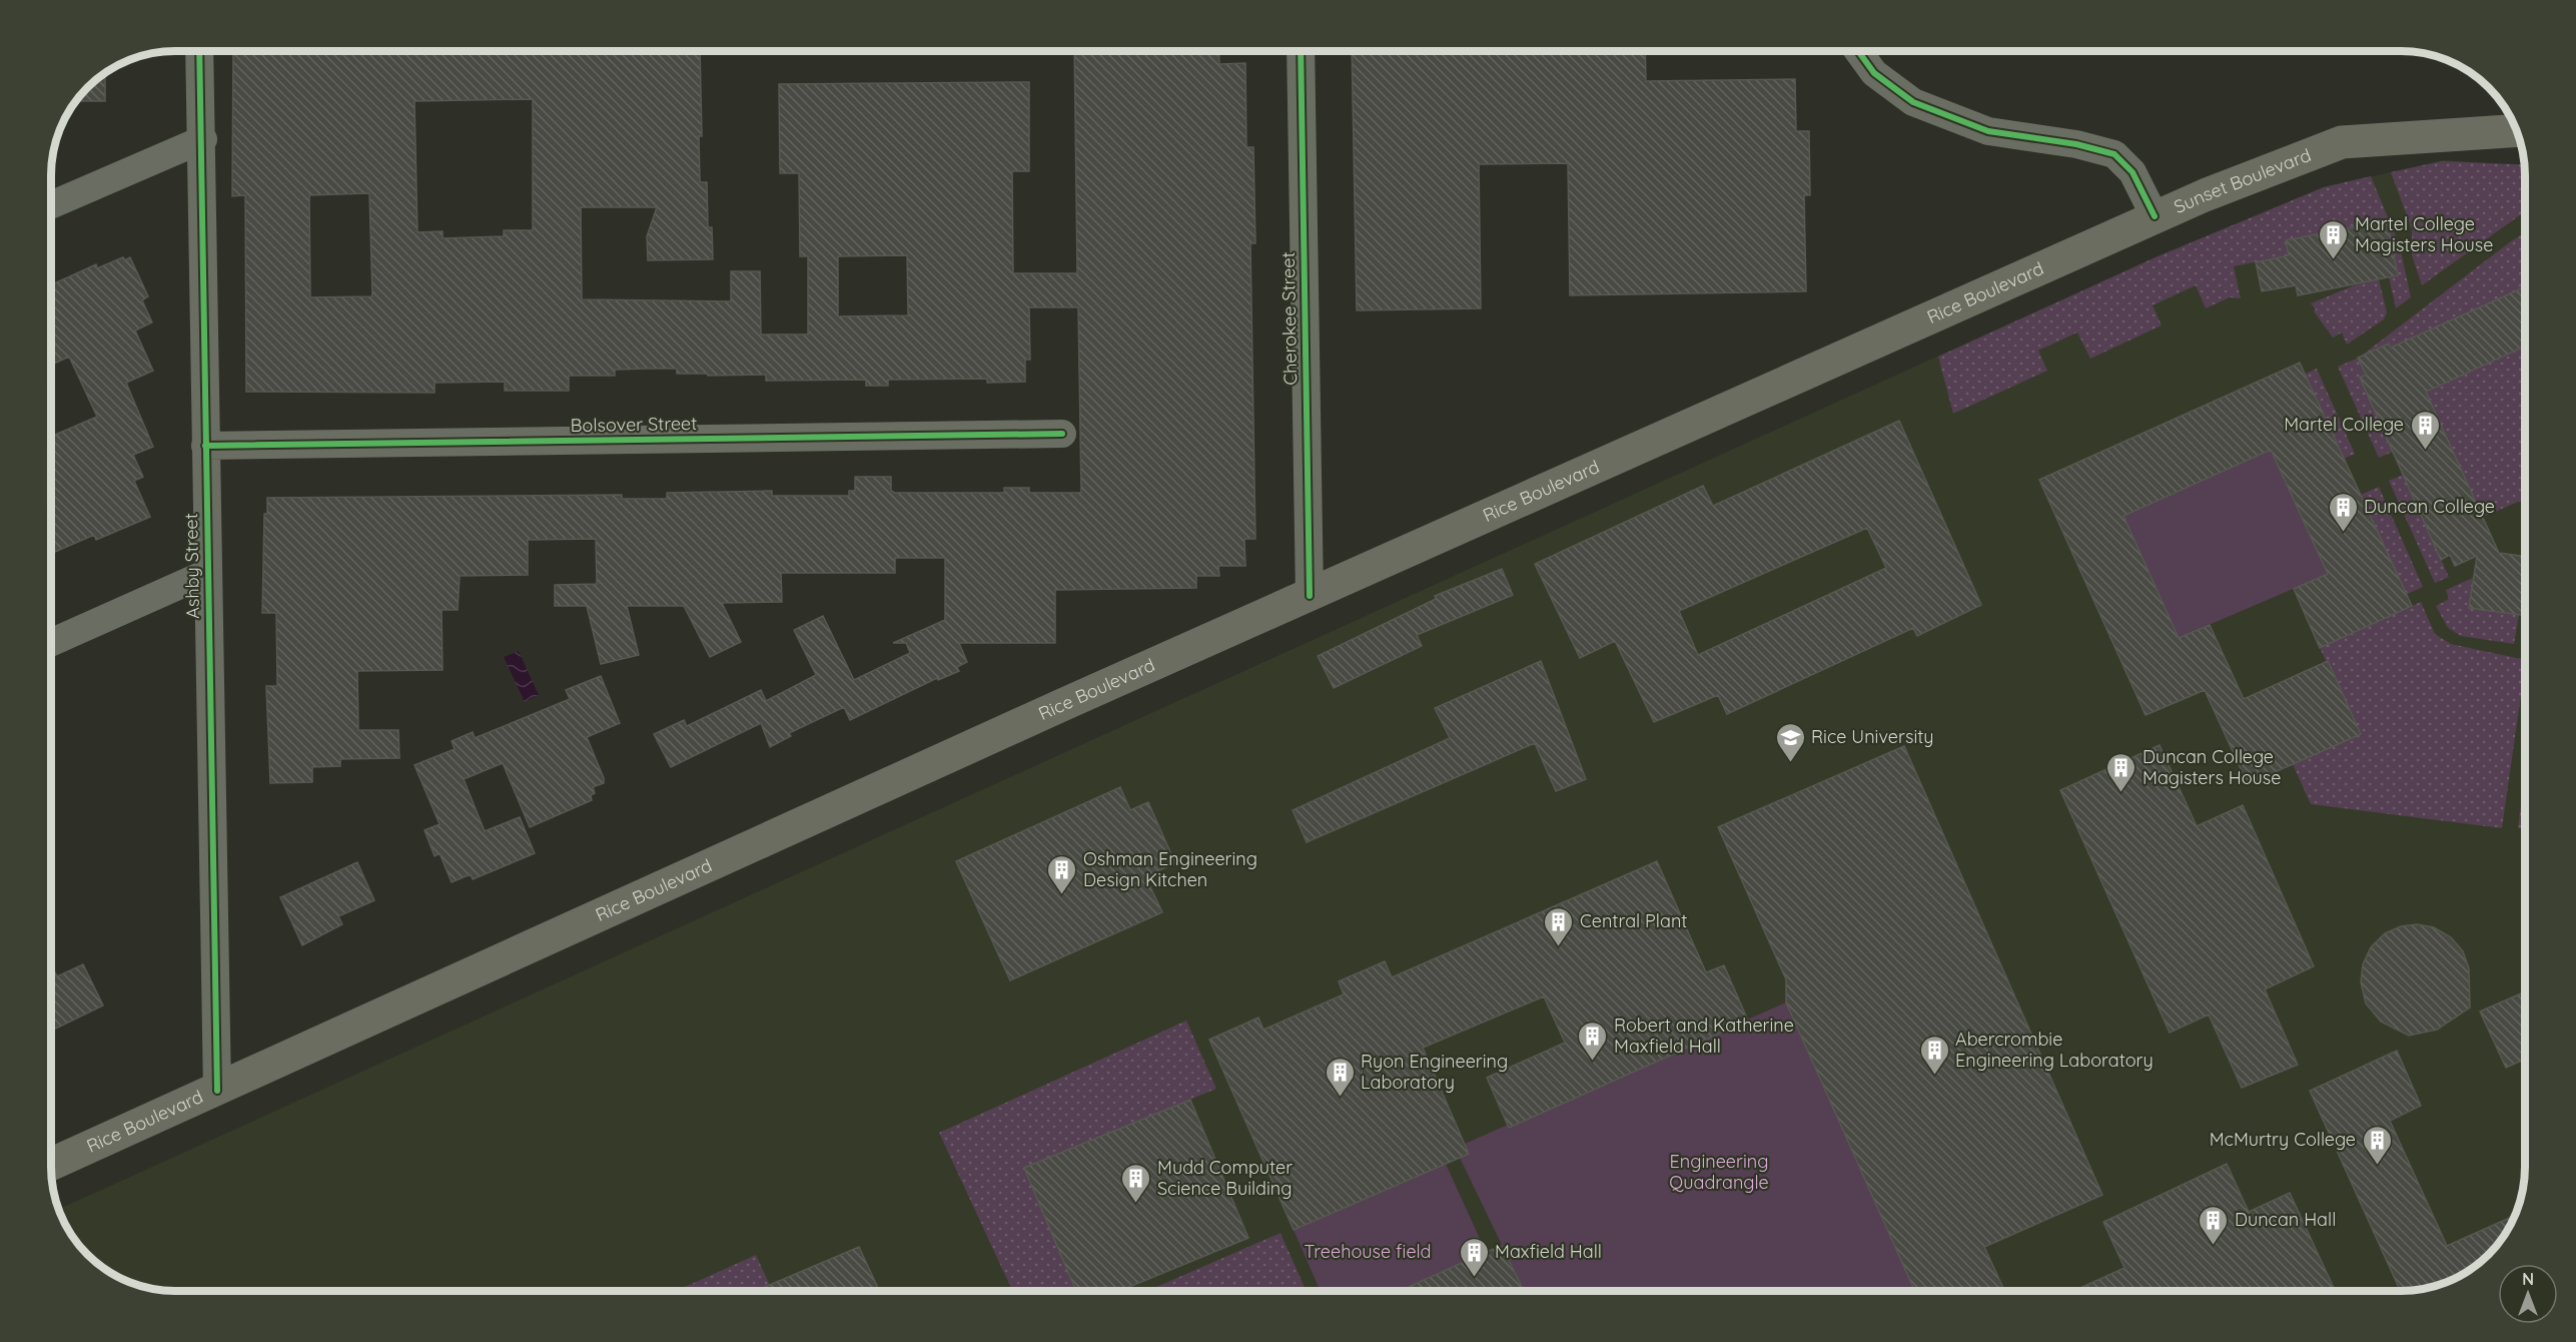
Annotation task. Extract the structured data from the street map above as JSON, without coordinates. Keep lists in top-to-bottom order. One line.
{"streets":{"main road":["Sunset Boulevard","Rice Boulevard"],"street":["Cherokee Street","Bolsover Street","Ashby Street"]},"crossings":[["Sunset Boulevard","Rice Boulevard"],["Rice Boulevard","Cherokee Street"],["Rice Boulevard","Ashby Street"],["Bolsover Street","Ashby Street"]],"parks":["Engineering Quadrangle","Treehouse field"],"places":{"building":["Martel College Magisters House","Martel College","Duncan College","Duncan College Magisters House","Oshman Engineering Design Kitchen","Central Plant","Robert and Katherine Maxfield Hall","Abercrombie Engineering Laboratory","Ryon Engineering Laboratory","McMurtry College","Mudd Computer Science Building","Duncan Hall","Maxfield Hall"],"school or university":["Rice University"]},"north":"top"}
